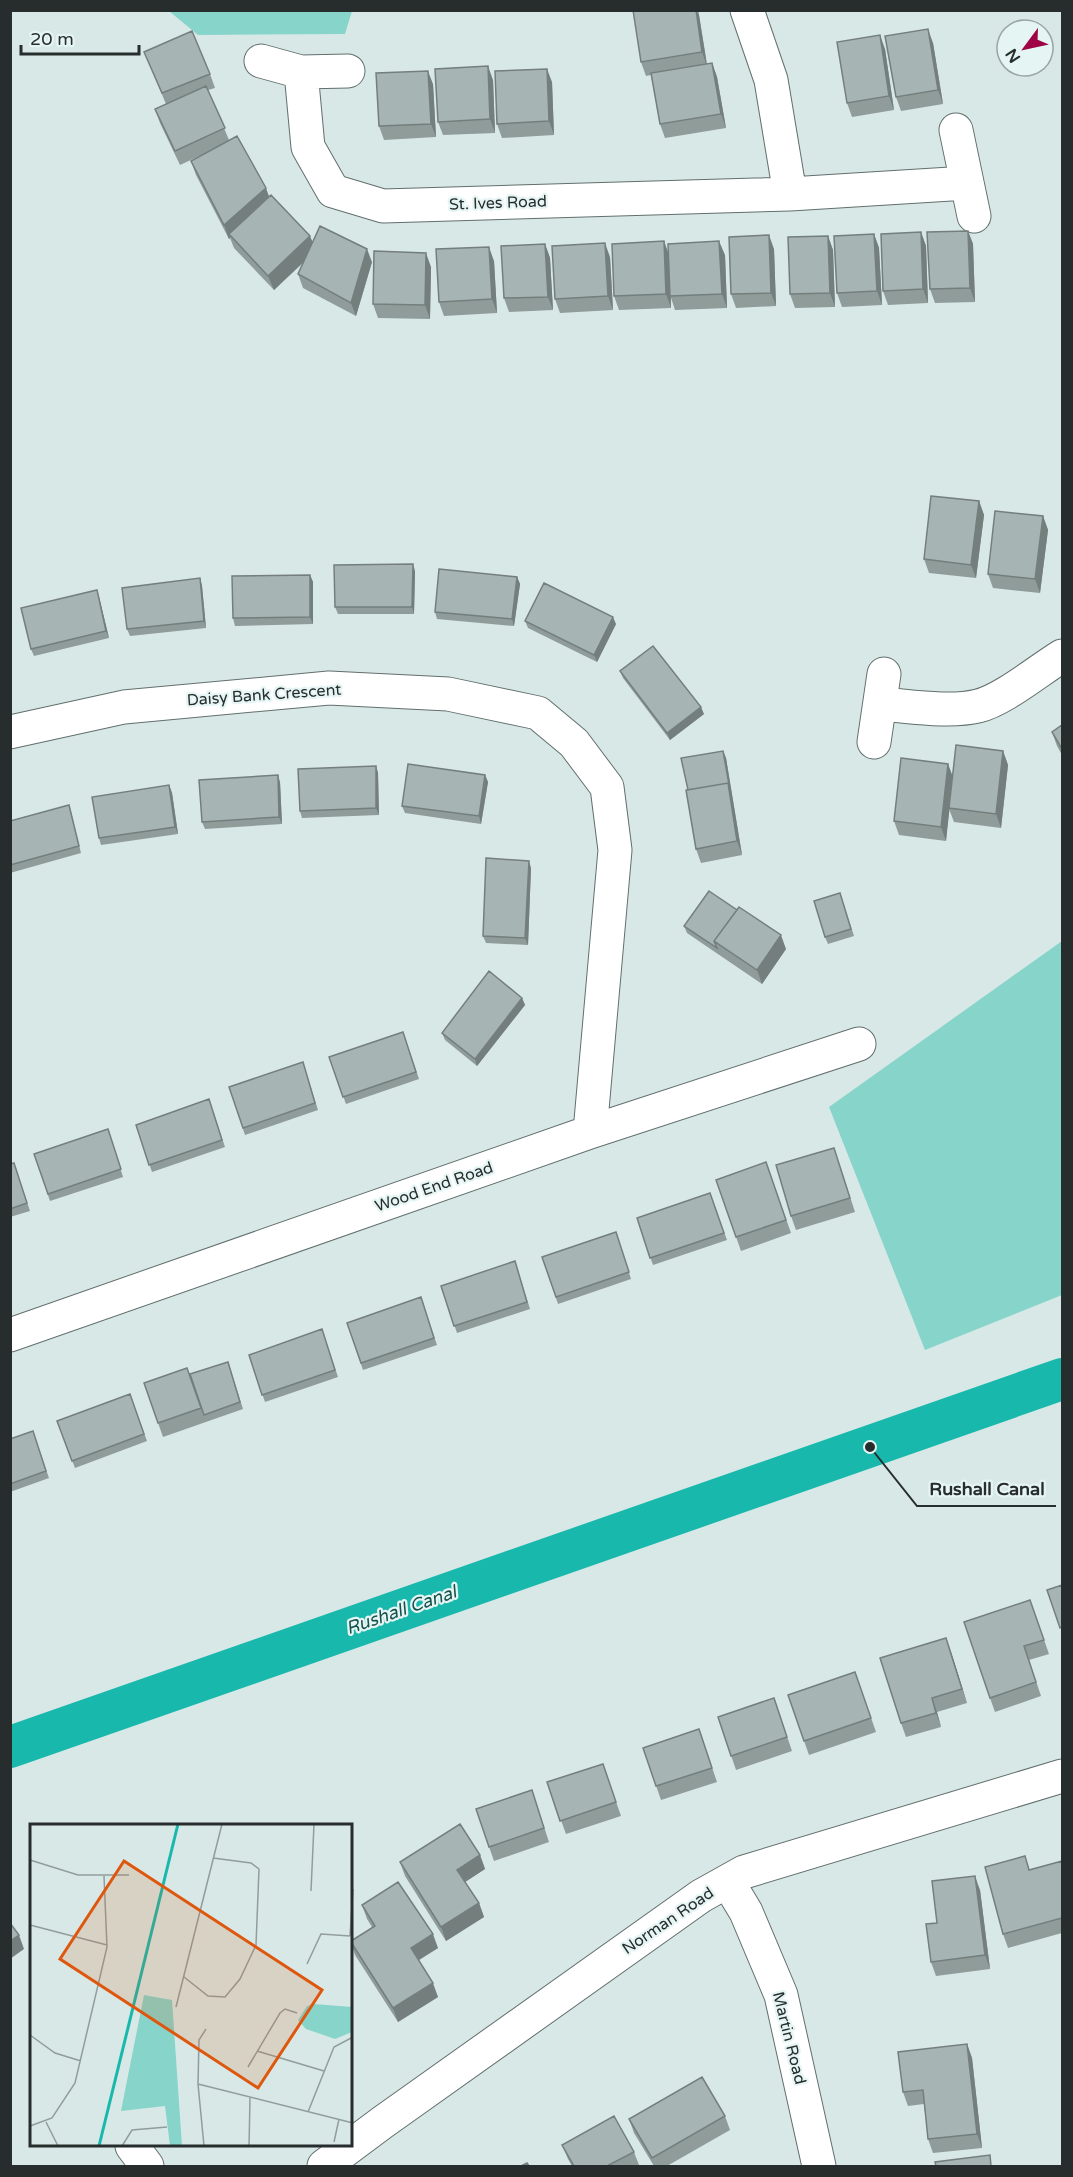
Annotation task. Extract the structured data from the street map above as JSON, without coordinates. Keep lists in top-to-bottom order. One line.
{"streets":{"street":["St. Ives Road","Daisy Bank Crescent","Wood End Road","Norman Road","Martin Road"]},"crossings":[["Daisy Bank Crescent","Wood End Road"],["Norman Road","Martin Road"]],"water":["Rushall Canal"],"places":["Rushall Canal"],"scale_bar":"20 m","north":"bottom left"}
